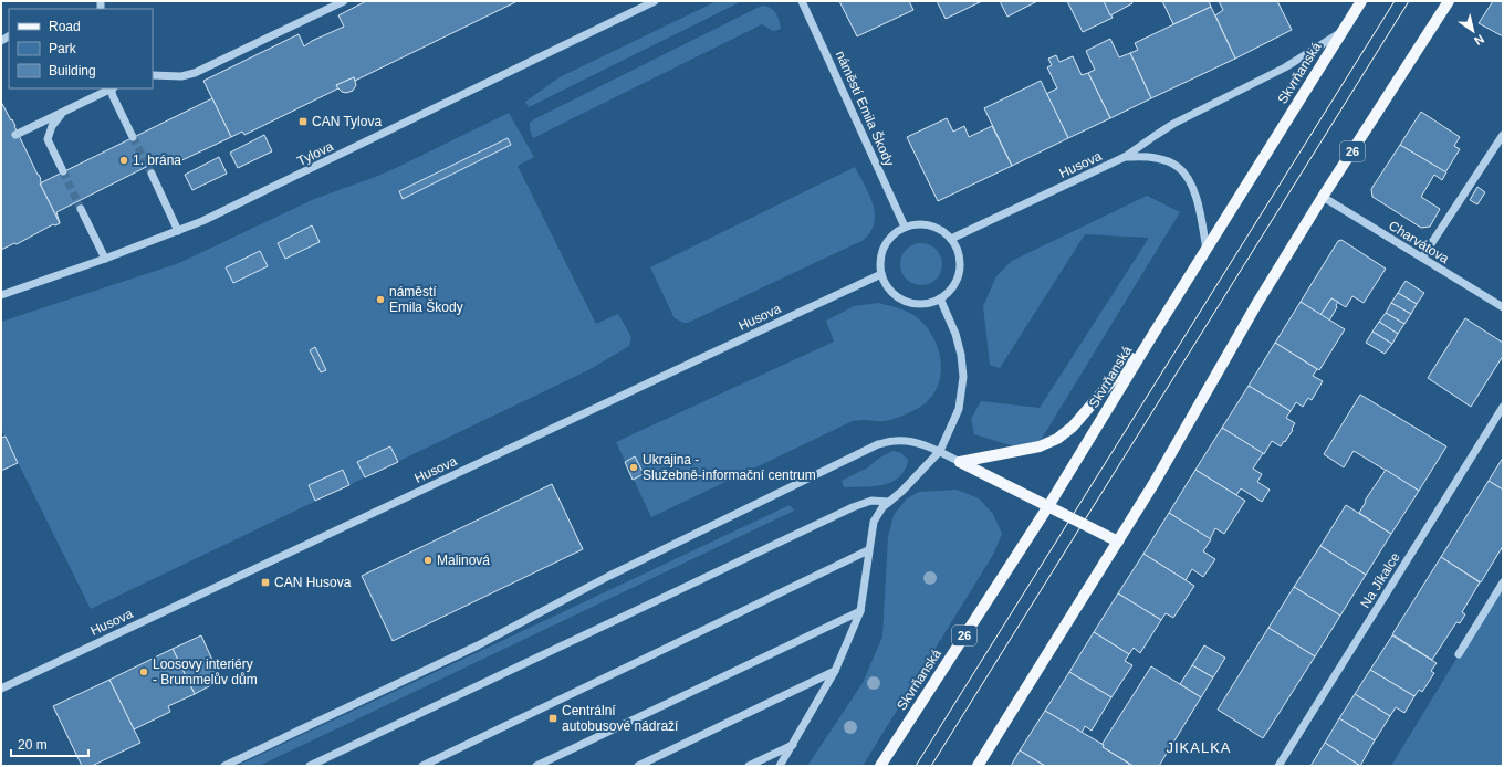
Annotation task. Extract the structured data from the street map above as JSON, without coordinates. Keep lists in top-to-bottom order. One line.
{"streets":{"main road":["Skvrňanská","26"],"street":["náměstí Emila Škody","Tylova","Husova","Charvátova","Na Jíkalce"]},"crossings":[["Skvrňanská","Husova"],["náměstí Emila Škody","Husova"],["26","Charvátova"]],"districts":["JIKALKA"],"places":{"transit":["CAN Tylova","CAN Husova","Centrální autobusové nádraží"],"other":["1. brána","náměstí Emila Škody","Ukrajina - Služebně-informační centrum","Malinová","Loosovy interiéry - Brummelův dům"]},"legend":["Road","Park","Building"],"scale_bar":"20 m","north":"bottom right"}
